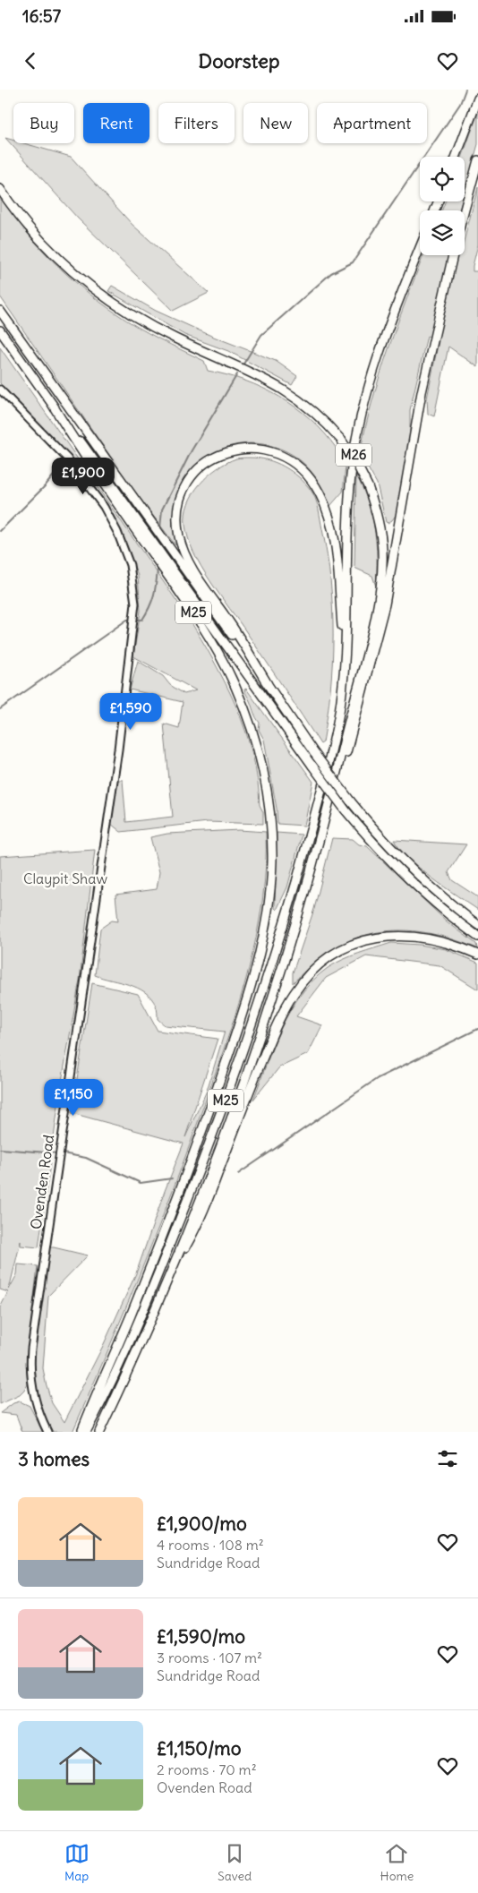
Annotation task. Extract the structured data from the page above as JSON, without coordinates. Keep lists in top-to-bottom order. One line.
{"streets":{"highway":["M26","M25"],"main road":["Ovenden Road"]},"crossings":[["M26","M25"]],"parks":["Claypit Shaw"],"page":{"status":"16:57","header":"Doorstep","chip":["Buy","Rent","Filters","New","Apartment"],"price":["£1,900","£1,590","£1,150"],"heading":"3 homes","list":[{"name":"£1,900/mo","note":"4 rooms · 108 m² · Sundridge Road"},{"name":"£1,590/mo","note":"3 rooms · 107 m² · Sundridge Road"},{"name":"£1,150/mo","note":"2 rooms · 70 m² · Ovenden Road"}],"tabs":["Map","Saved","Home"]}}
